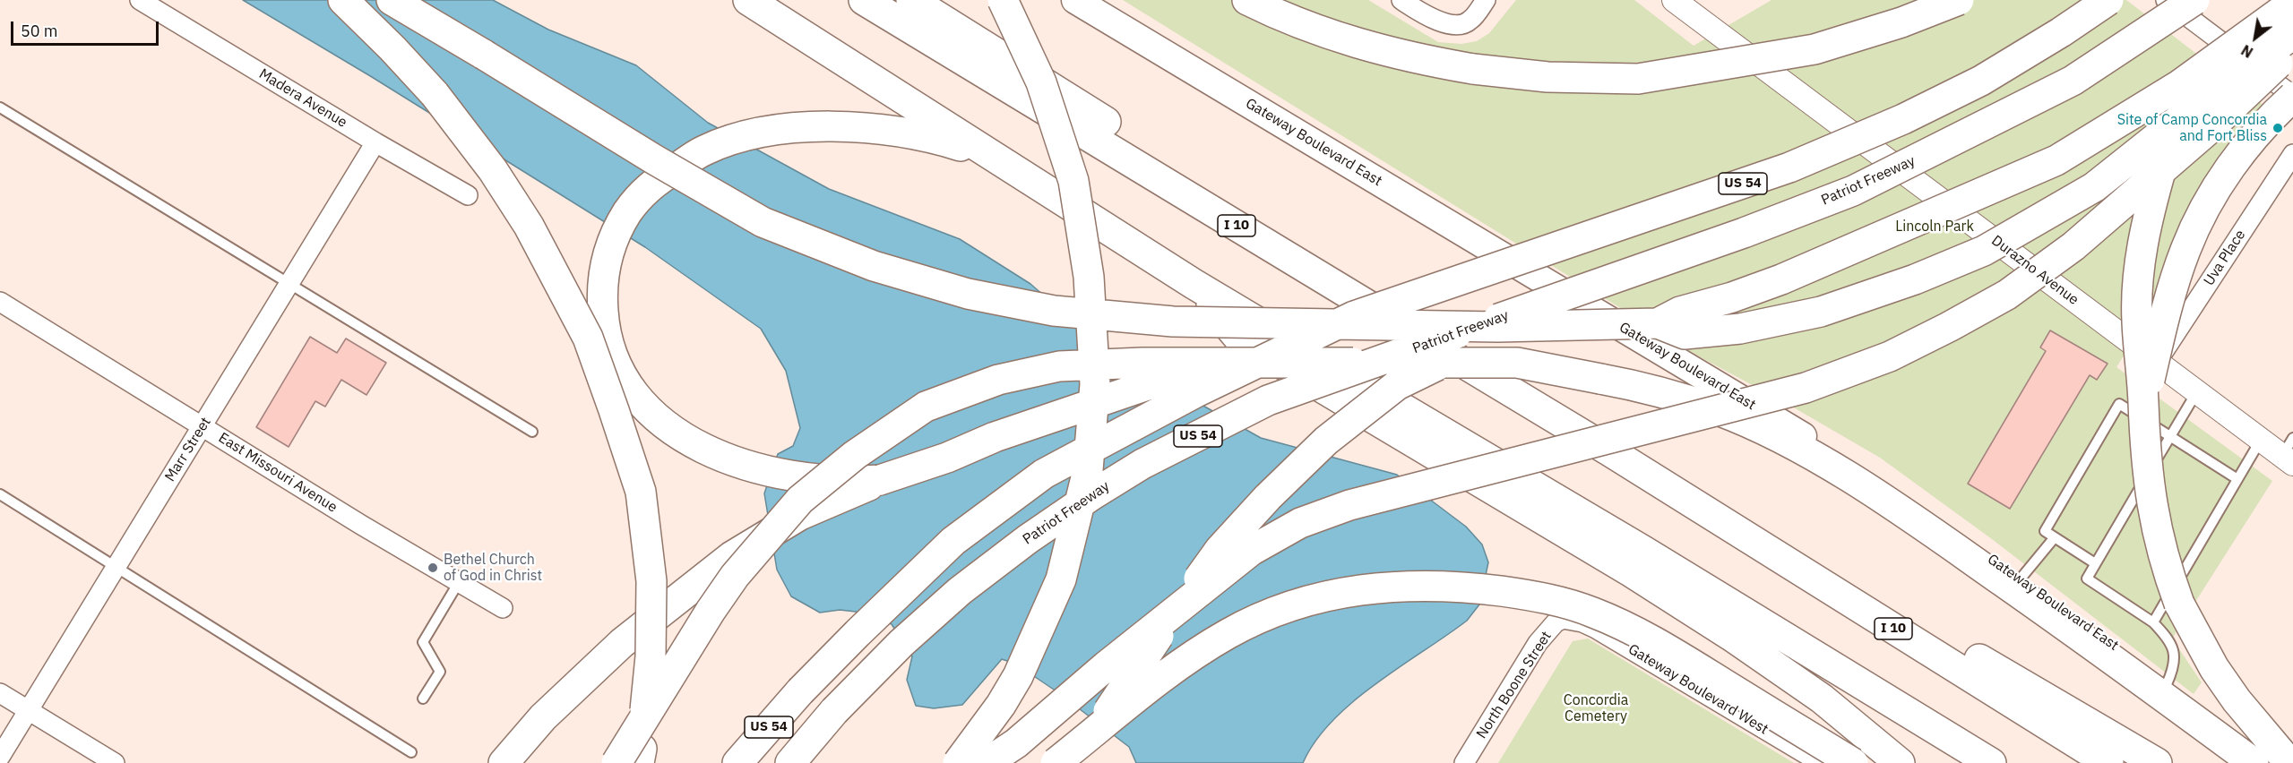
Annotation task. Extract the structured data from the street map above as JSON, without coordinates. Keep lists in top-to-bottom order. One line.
{"streets":{"highway":["Patriot Freeway","US 54","I 10"],"main road":["Gateway Boulevard East"],"street":["Madera Avenue","Uva Place","Durazno Avenue","Marr Street","East Missouri Avenue","North Boone Street","Gateway Boulevard West"]},"crossings":[["Madera Avenue","Marr Street"],["Uva Place","Durazno Avenue"],["Marr Street","East Missouri Avenue"],["North Boone Street","Gateway Boulevard West"]],"parks":["Lincoln Park","Concordia Cemetery"],"places":["Site of Camp Concordia and Fort Bliss","Bethel Church of God in Christ"],"scale_bar":"50 m","north":"bottom left"}
